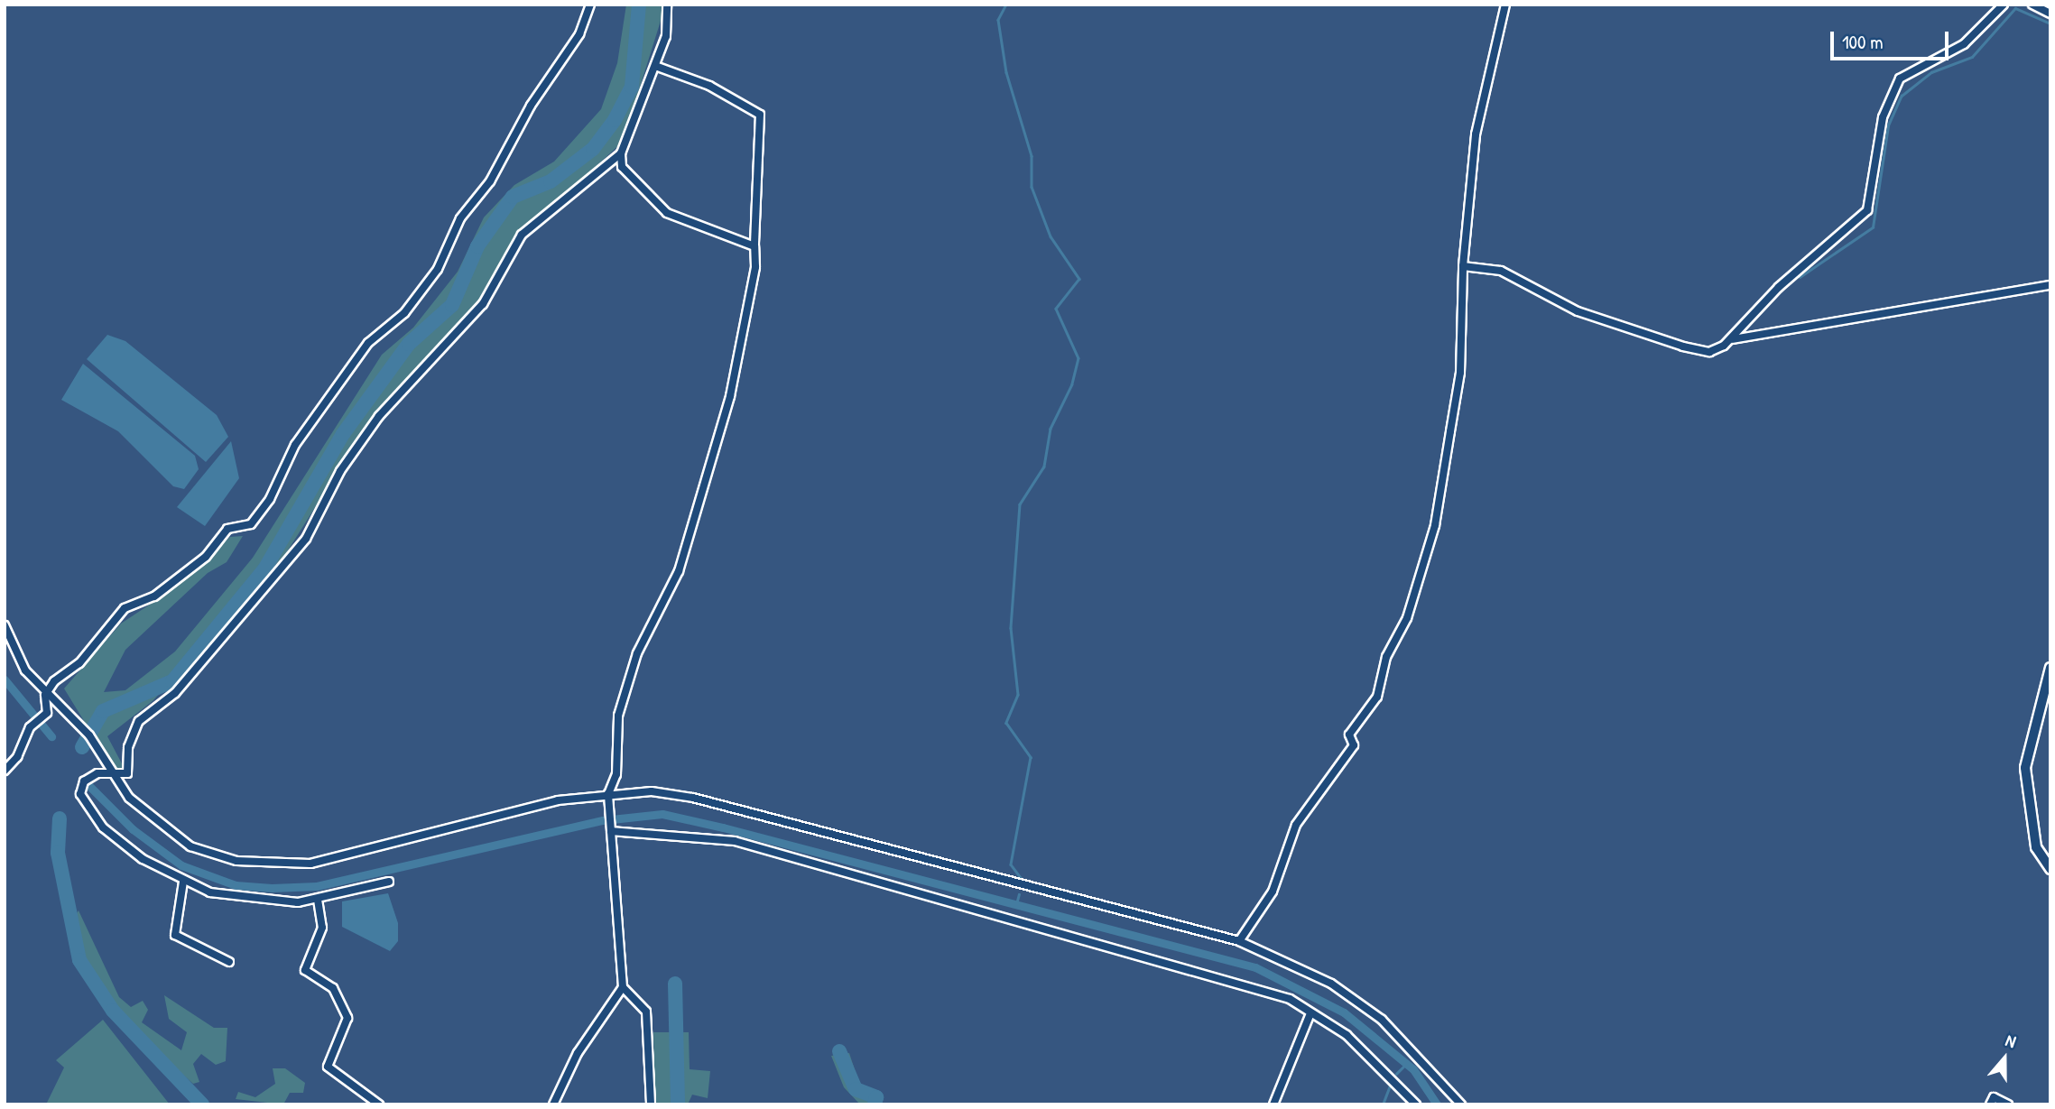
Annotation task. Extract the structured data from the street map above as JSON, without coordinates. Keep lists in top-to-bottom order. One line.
{"scale_bar":"100 m","north":"top"}
